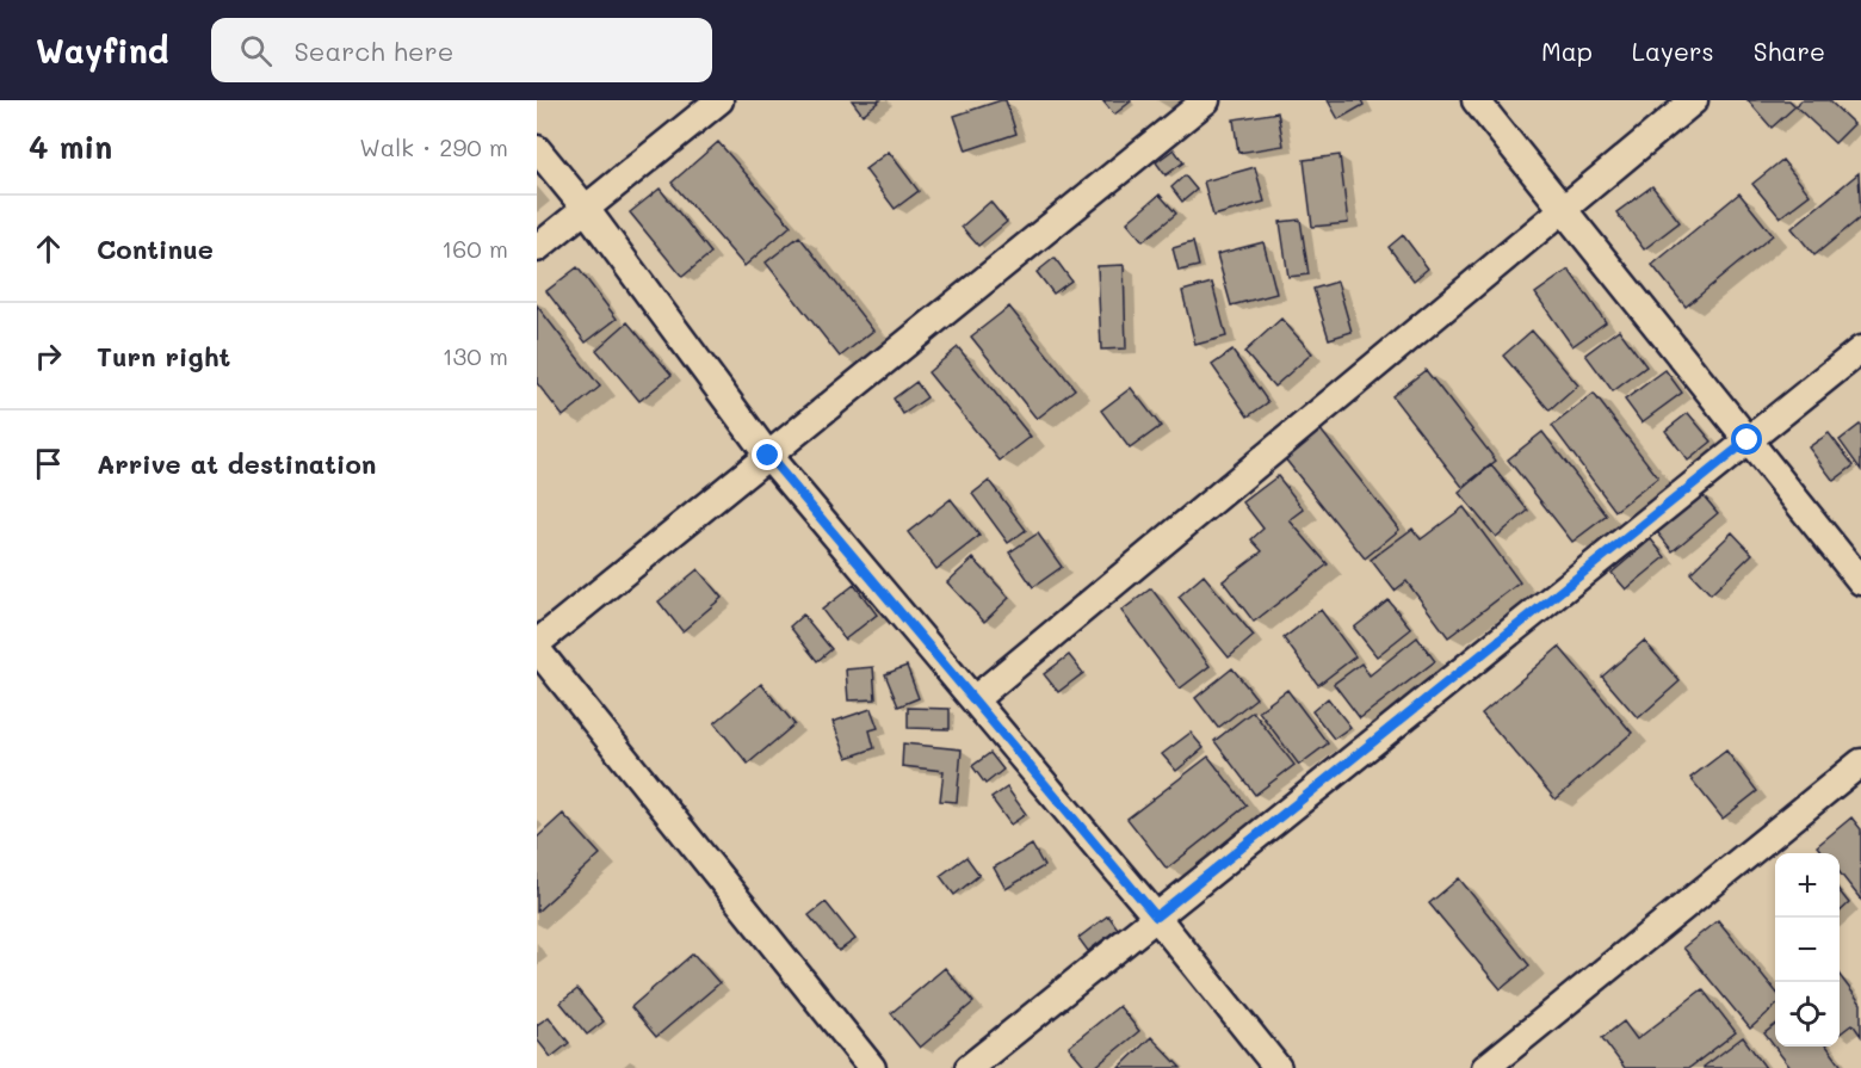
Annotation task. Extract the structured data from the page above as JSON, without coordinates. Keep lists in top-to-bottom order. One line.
{"page":{"header":"Wayfind","search":"Search here","nav":["Map","Layers","Share"],"heading":["4 min","Walk · 290 m"],"list":[["Continue","160 m"],["Turn right","130 m"],"Arrive at destination"],"map_buttons":["+","−"]}}
